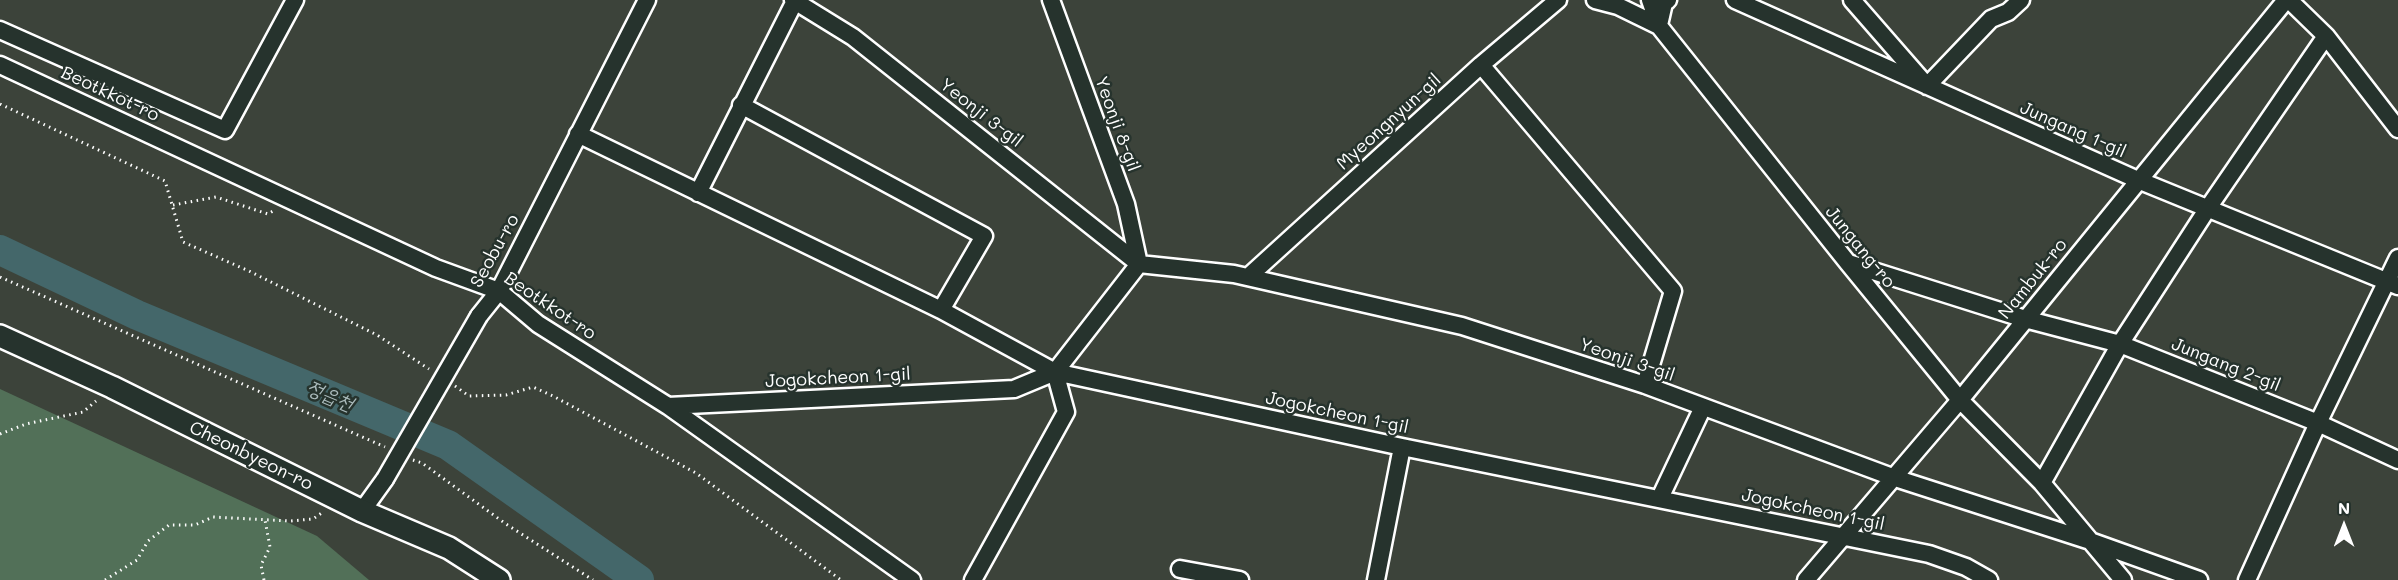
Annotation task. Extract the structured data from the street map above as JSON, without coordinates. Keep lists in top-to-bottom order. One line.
{"streets":{"main road":["Cheonbyeon-ro"],"street":["Beotkkot-ro","Yeonji 3-gil","Myeongnyun-gil","Yeonji 8-gil","Jungang 1-gil","Jungang-ro","Seobu-ro","Nambuk-ro","Jungang 2-gil","Jogokcheon 1-gil"]},"crossings":[["Beotkkot-ro","Seobu-ro"],["Beotkkot-ro","Jogokcheon 1-gil"],["Yeonji 3-gil","Myeongnyun-gil"],["Yeonji 3-gil","Yeonji 8-gil"],["Yeonji 3-gil","Jungang-ro"],["Yeonji 3-gil","Nambuk-ro"],["Jungang 1-gil","Nambuk-ro"],["Jungang-ro","Nambuk-ro"],["Jungang-ro","Jungang 2-gil"],["Seobu-ro","Cheonbyeon-ro"],["Nambuk-ro","Jungang 2-gil"],["Nambuk-ro","Jogokcheon 1-gil"]],"water":["정읍천"],"north":"top"}
